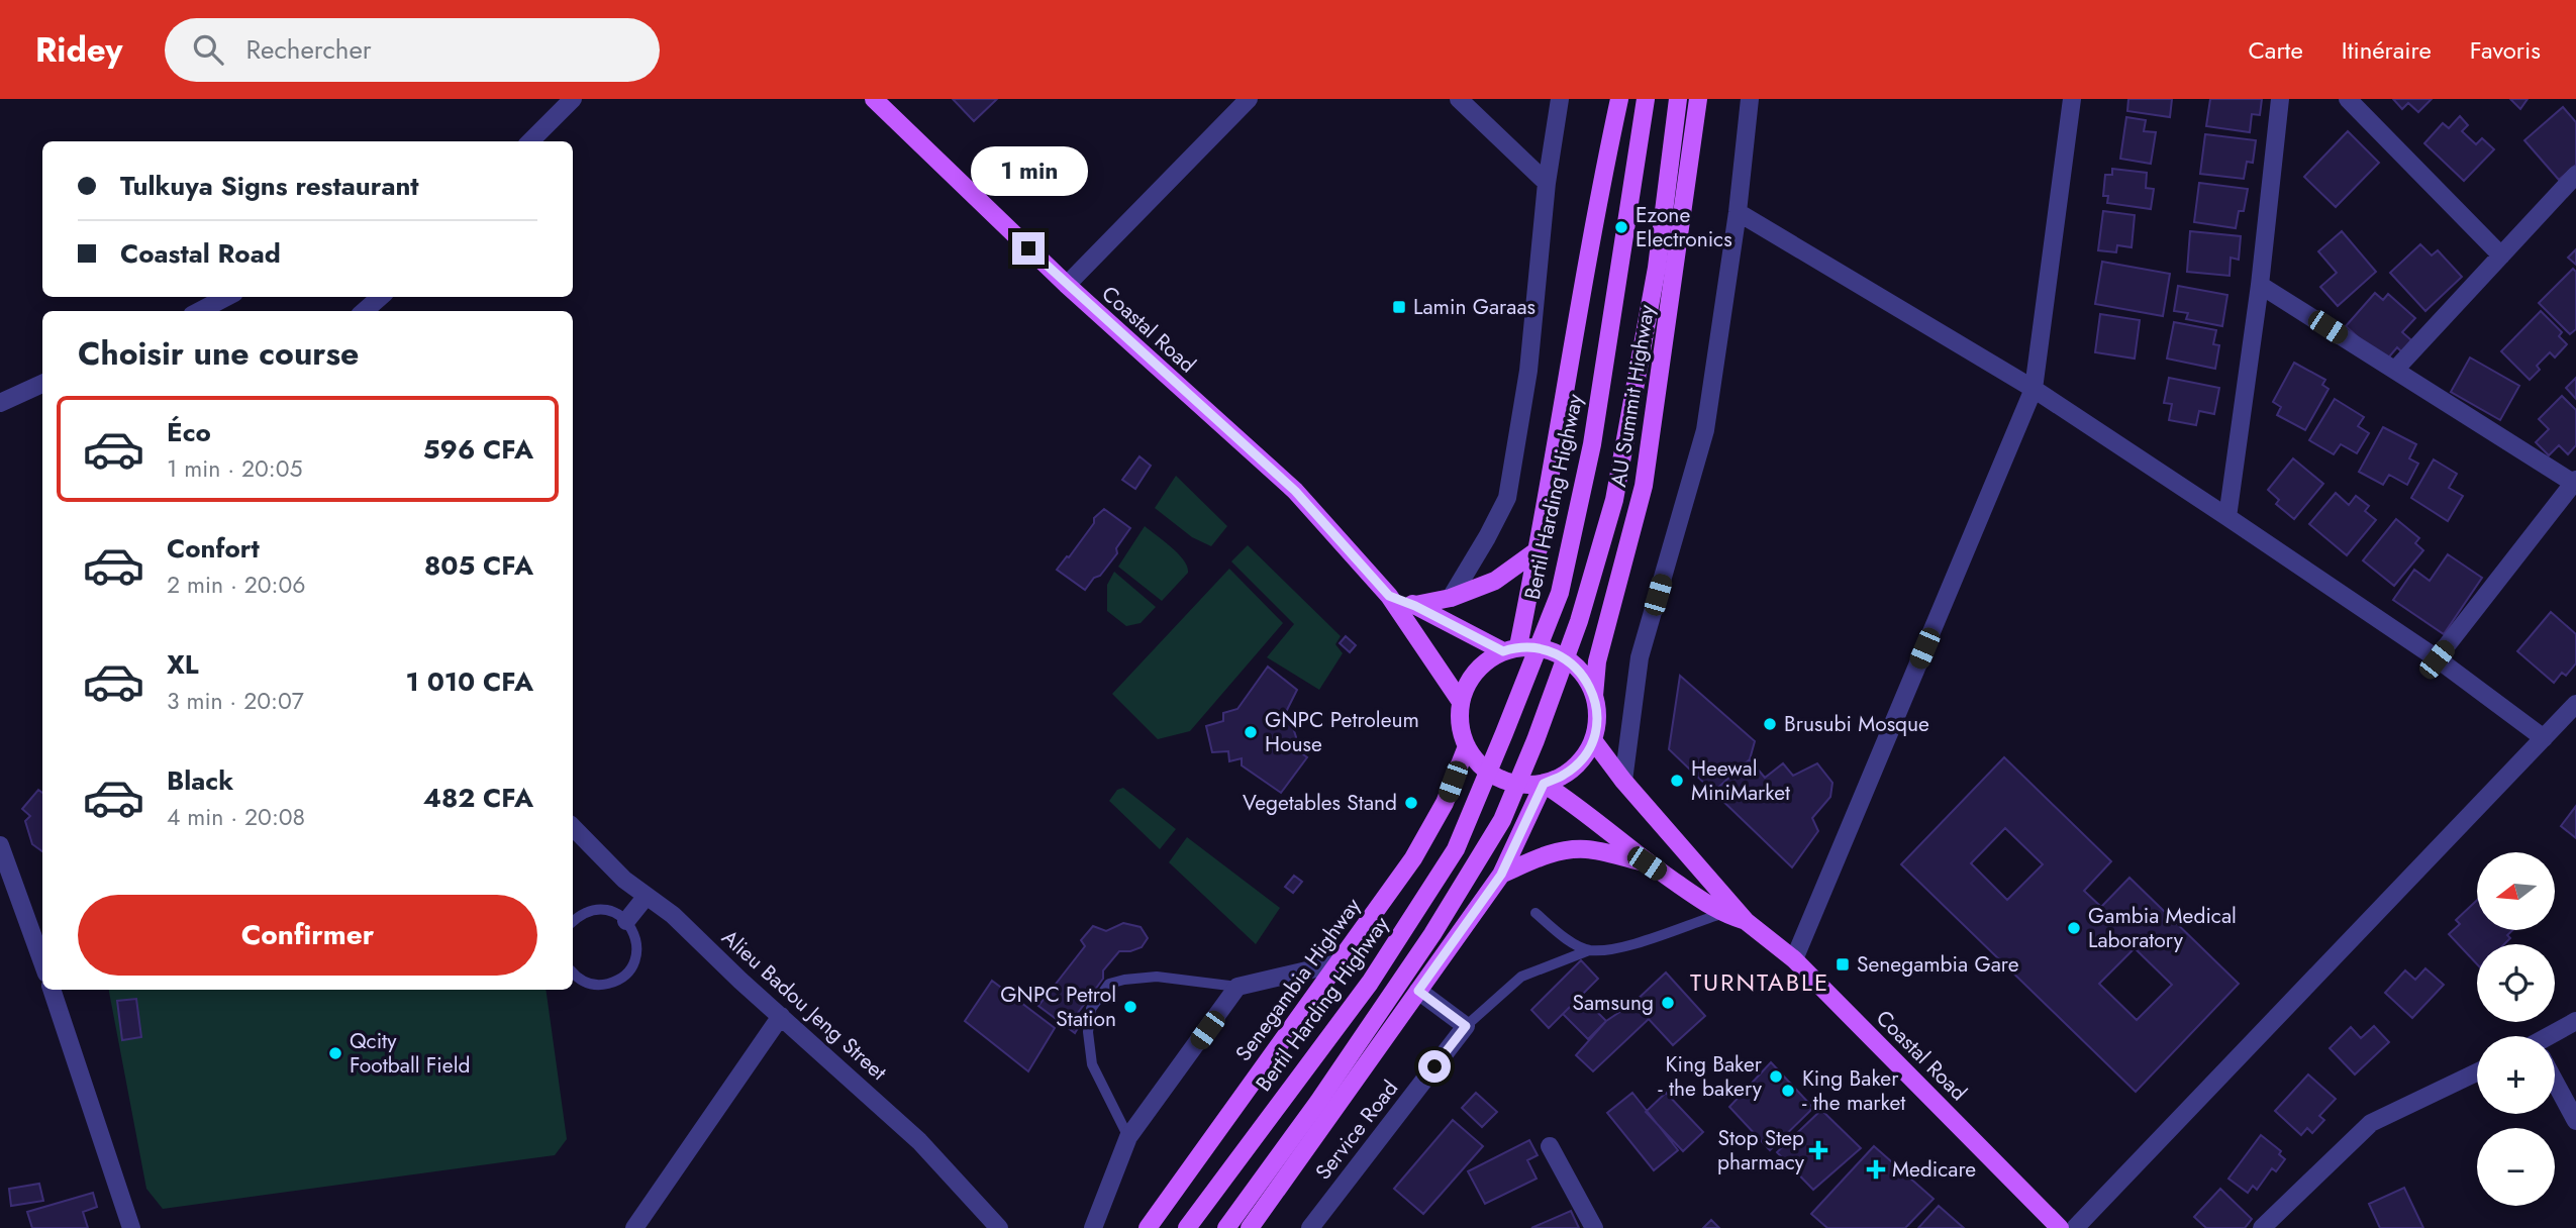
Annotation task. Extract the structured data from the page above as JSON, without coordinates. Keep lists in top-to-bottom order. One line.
{"streets":{"main road":["Coastal Road","AU Summit Highway","Bertil Harding Highway","Senegambia Highway"],"street":["Alieu Badou Jeng Street","Service Road"]},"crossings":[["Coastal Road","AU Summit Highway"],["Coastal Road","Senegambia Highway"],["AU Summit Highway","Senegambia Highway"]],"districts":["TURNTABLE"],"places":{"other":["Ezone Electronics","Brusubi Mosque","GNPC Petroleum House","Heewal MiniMarket","Vegetables Stand","Gambia Medical Laboratory","Samsung","GNPC Petrol Station","Qcity Football Field","King Baker - the bakery","King Baker - the market"],"transit":["Lamin Garaas","Senegambia Gare"],"health":["Stop Step pharmacy","Medicare"]},"north":"left","page":{"header":"Ridey","search":"Rechercher","nav":["Carte","Itinéraire","Favoris"],"banner":["Tulkuya Signs restaurant","Coastal Road"],"bubble":"1 min","heading":"Choisir une course","list":[{"name":"Éco","note":"1 min · 20:05","value":"596 CFA"},{"name":"Confort","note":"2 min · 20:06","value":"805 CFA"},{"name":"XL","note":"3 min · 20:07","value":"1 010 CFA"},{"name":"Black","note":"4 min · 20:08","value":"482 CFA"}],"map_buttons":["+","−"],"buttons":"Confirmer"}}
